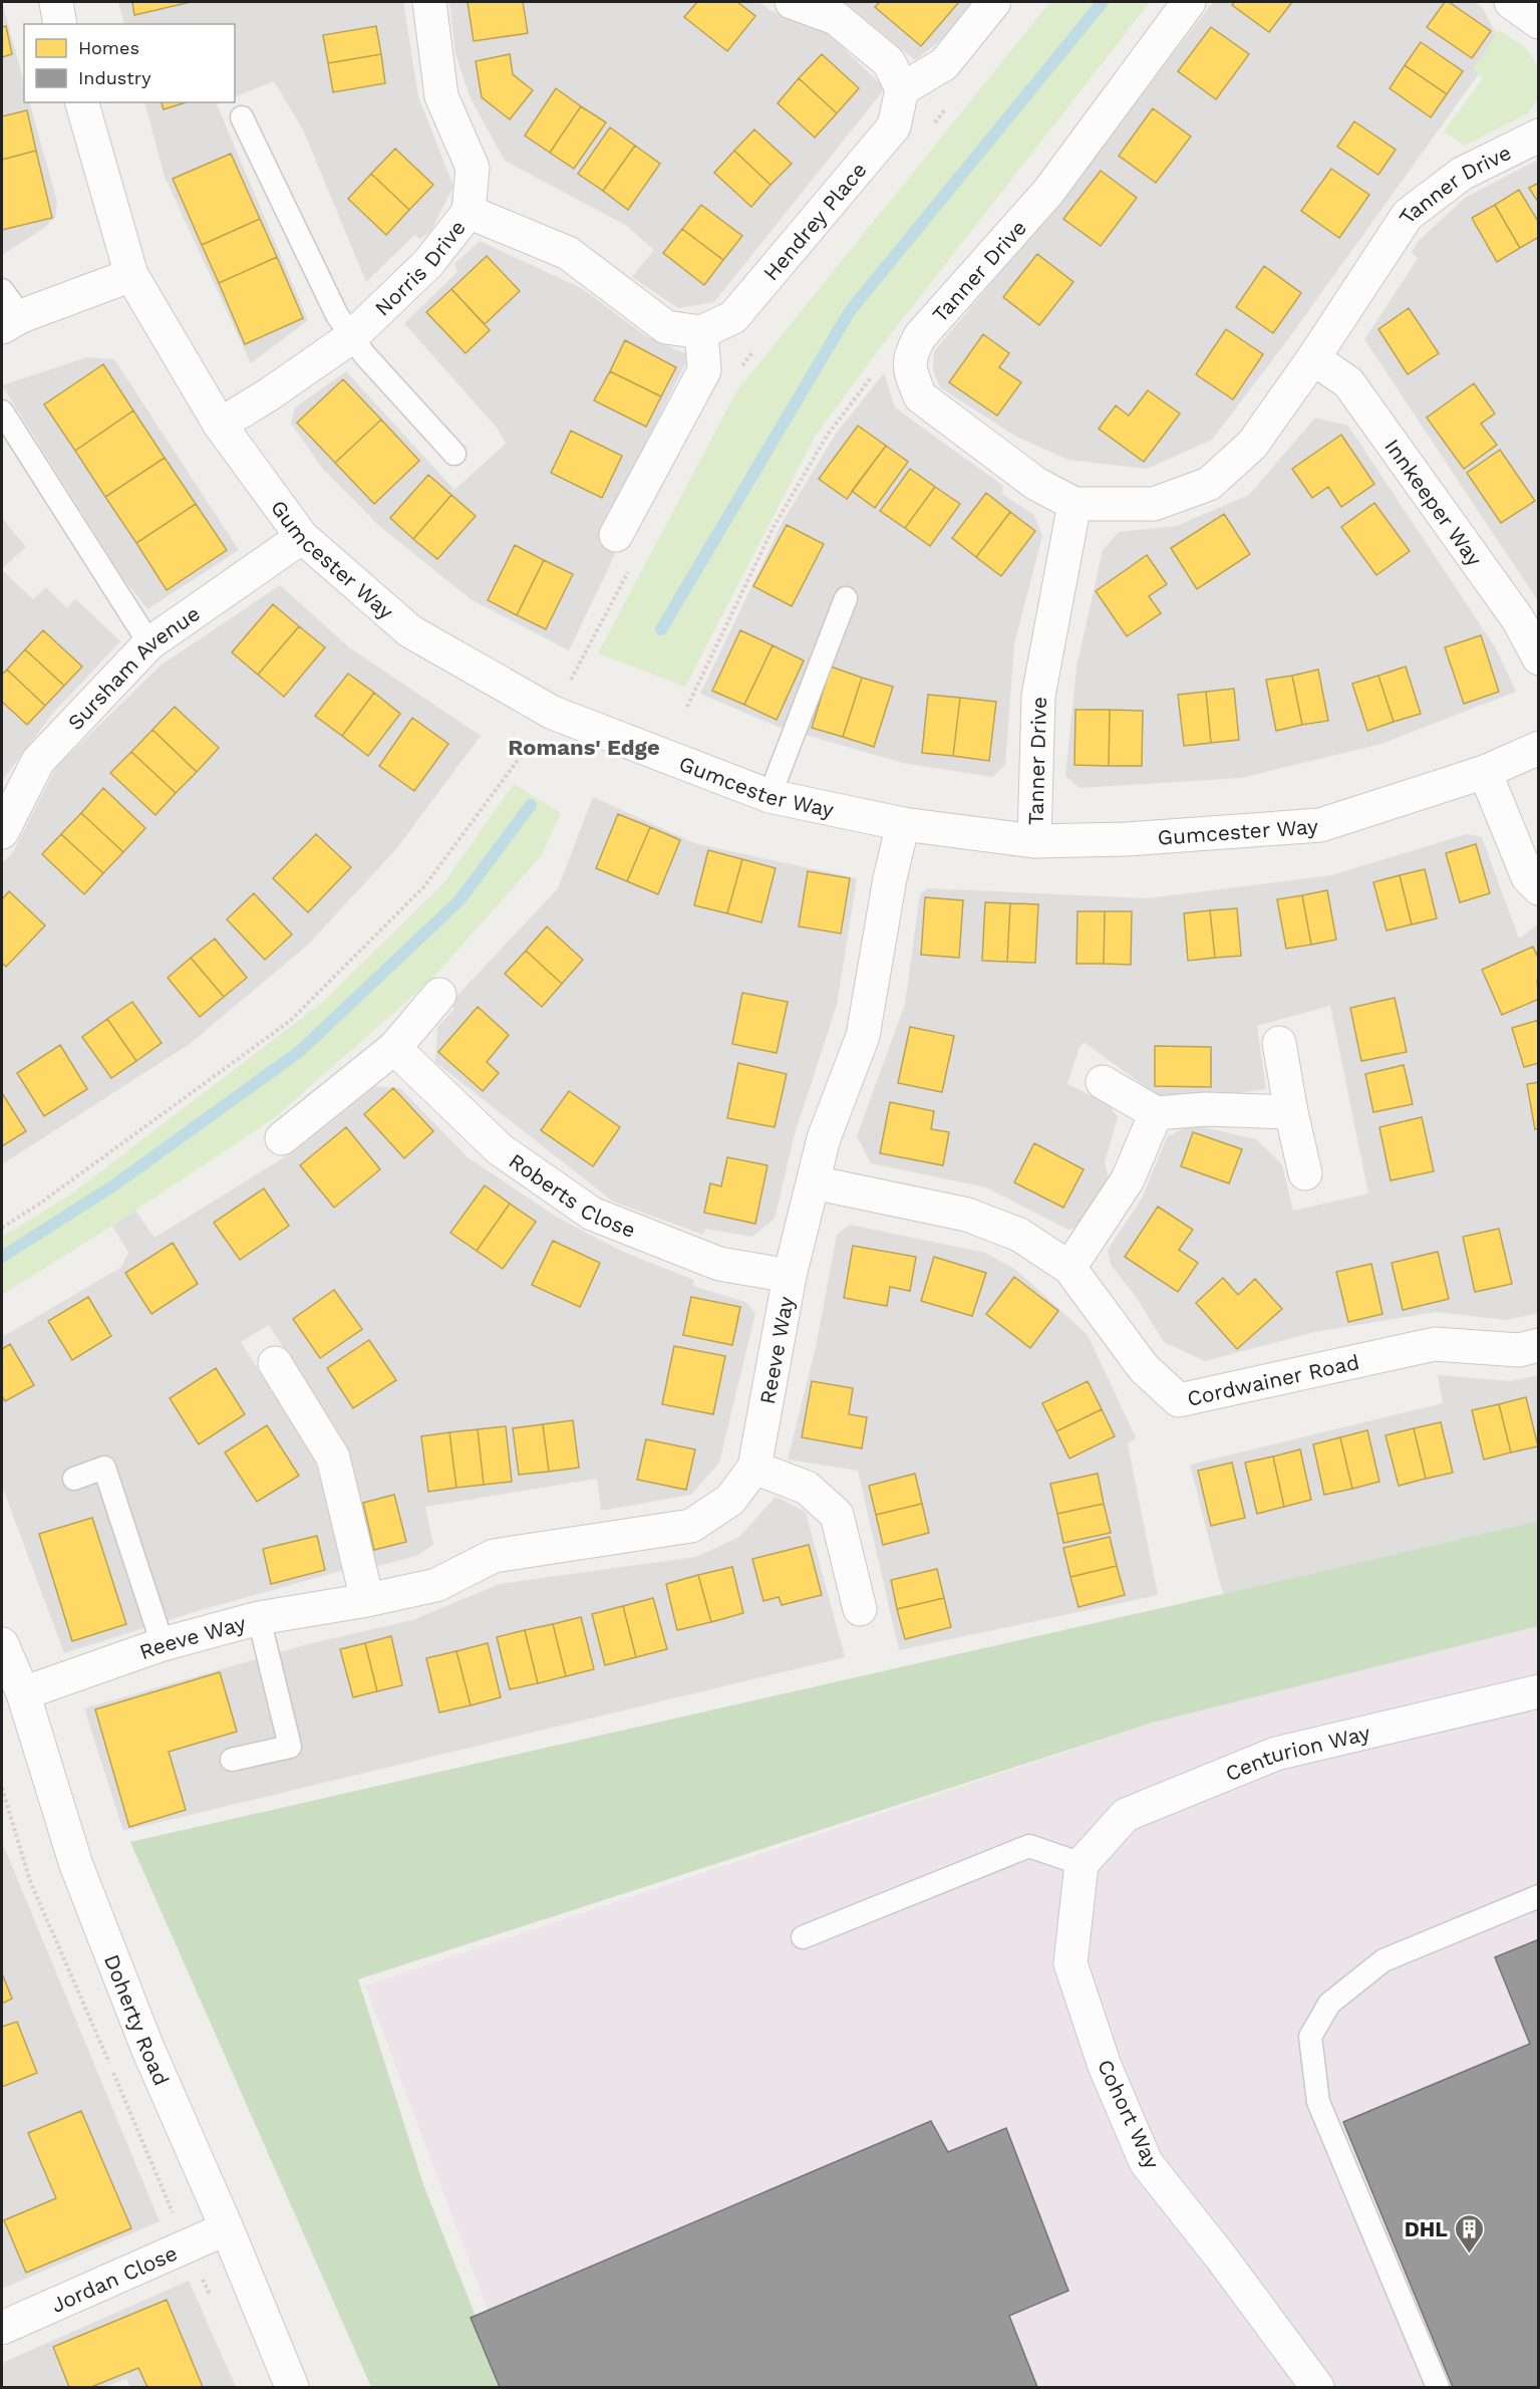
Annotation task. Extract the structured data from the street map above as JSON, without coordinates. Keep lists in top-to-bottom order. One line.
{"streets":{"street":["Tanner Drive","Hendrey Place","Norris Drive","Innkeeper Way","Gumcester Way","Sursham Avenue","Roberts Close","Reeve Way","Cordwainer Road","Centurion Way","Doherty Road","Cohort Way","Jordan Close"]},"crossings":[["Tanner Drive","Innkeeper Way"],["Tanner Drive","Gumcester Way"],["Norris Drive","Gumcester Way"],["Gumcester Way","Sursham Avenue"],["Gumcester Way","Reeve Way"],["Roberts Close","Reeve Way"],["Reeve Way","Cordwainer Road"],["Reeve Way","Doherty Road"],["Centurion Way","Cohort Way"],["Doherty Road","Jordan Close"]],"districts":["Romans' Edge"],"places":{"building":["DHL"]},"legend":["Homes","Industry"]}
